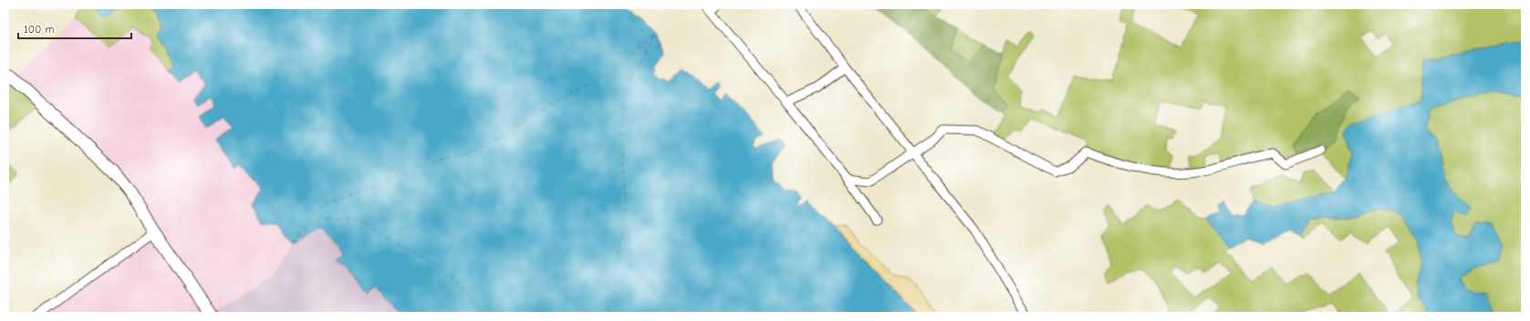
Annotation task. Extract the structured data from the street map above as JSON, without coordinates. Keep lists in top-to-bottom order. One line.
{"scale_bar":"100 m"}
